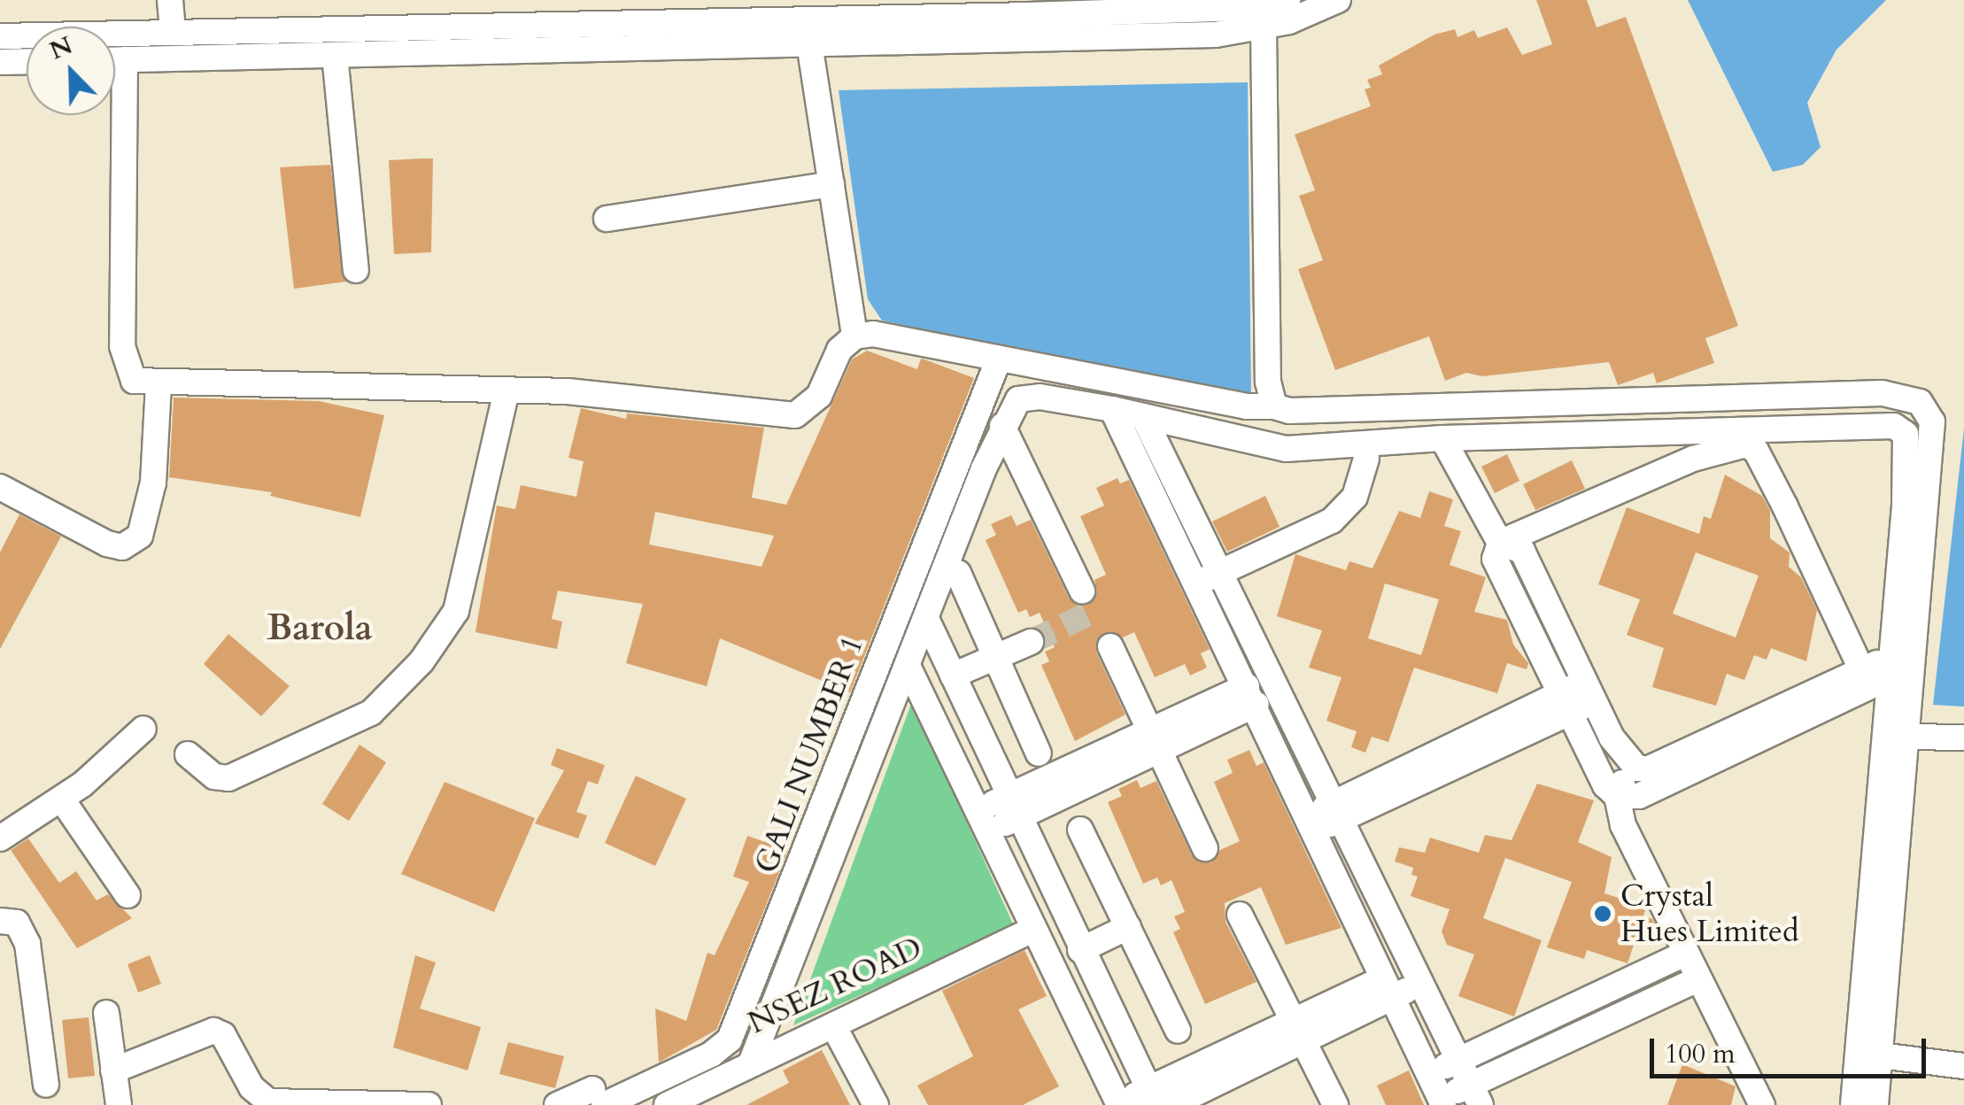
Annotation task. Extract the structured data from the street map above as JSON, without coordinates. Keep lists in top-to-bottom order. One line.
{"streets":{"street":["GALI NUMBER 1","NSEZ ROAD"]},"districts":["Barola"],"places":["Crystal Hues Limited"],"scale_bar":"100 m","north":"top left"}
